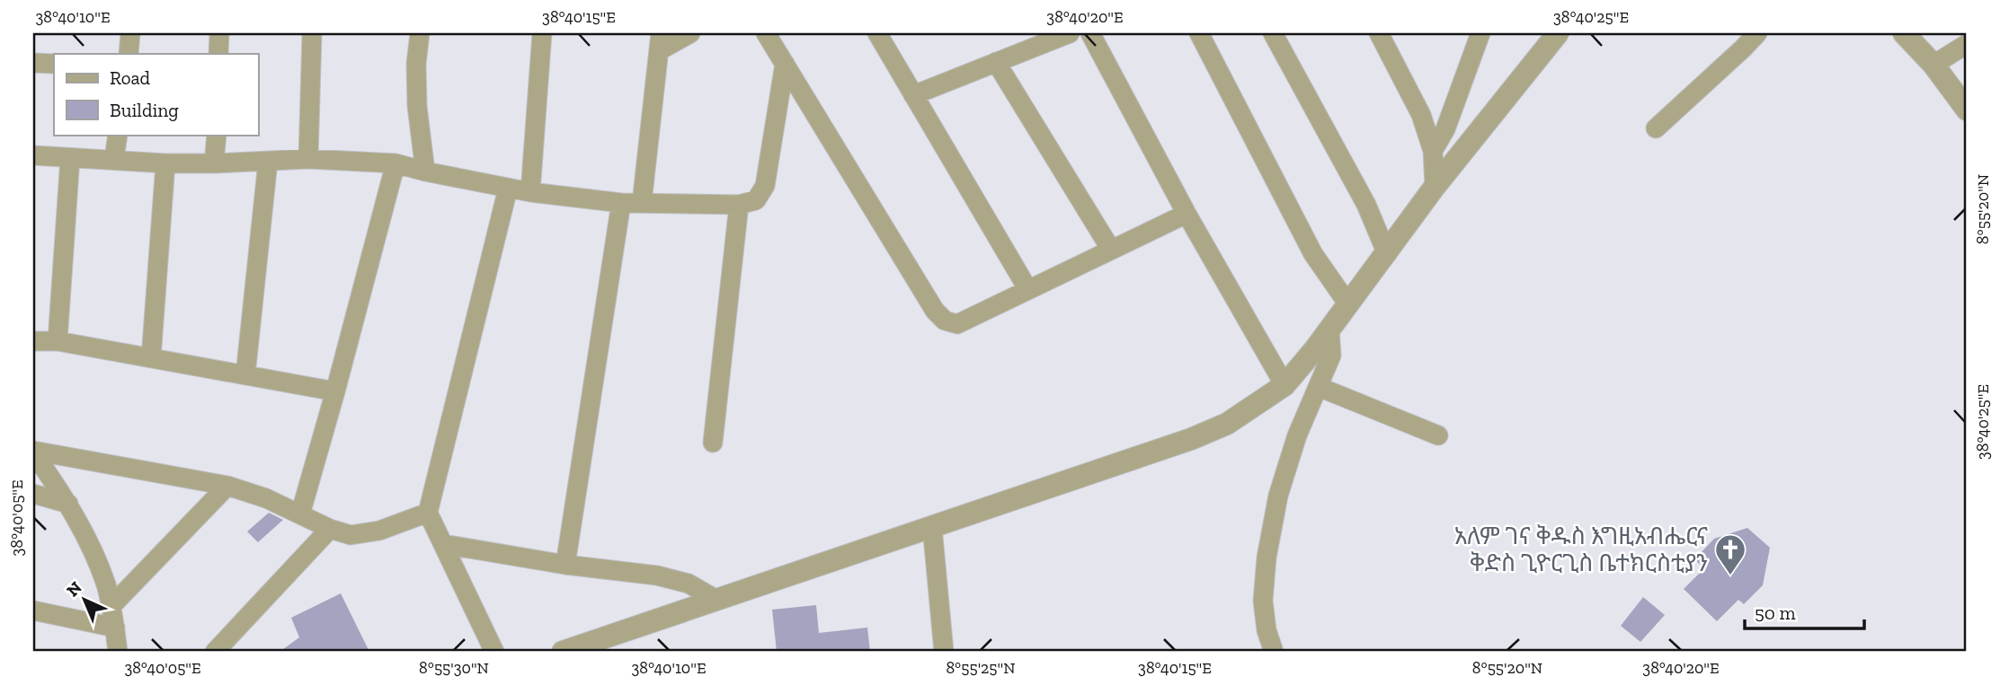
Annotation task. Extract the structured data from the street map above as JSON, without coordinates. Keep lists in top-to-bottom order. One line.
{"places":{"church":["አለም ገና ቅዱስ እግዚአብሔርና ቅድስ ጊዮርጊስ ቤተክርስቲያን"]},"legend":["Road","Building"],"scale_bar":"50 m","north":"top left","coordinates":["38°40'10\"E","38°40'15\"E","38°40'20\"E","38°40'25\"E","8°55'20\"N","38°40'05\"E","8°55'30\"N","8°55'25\"N"]}
